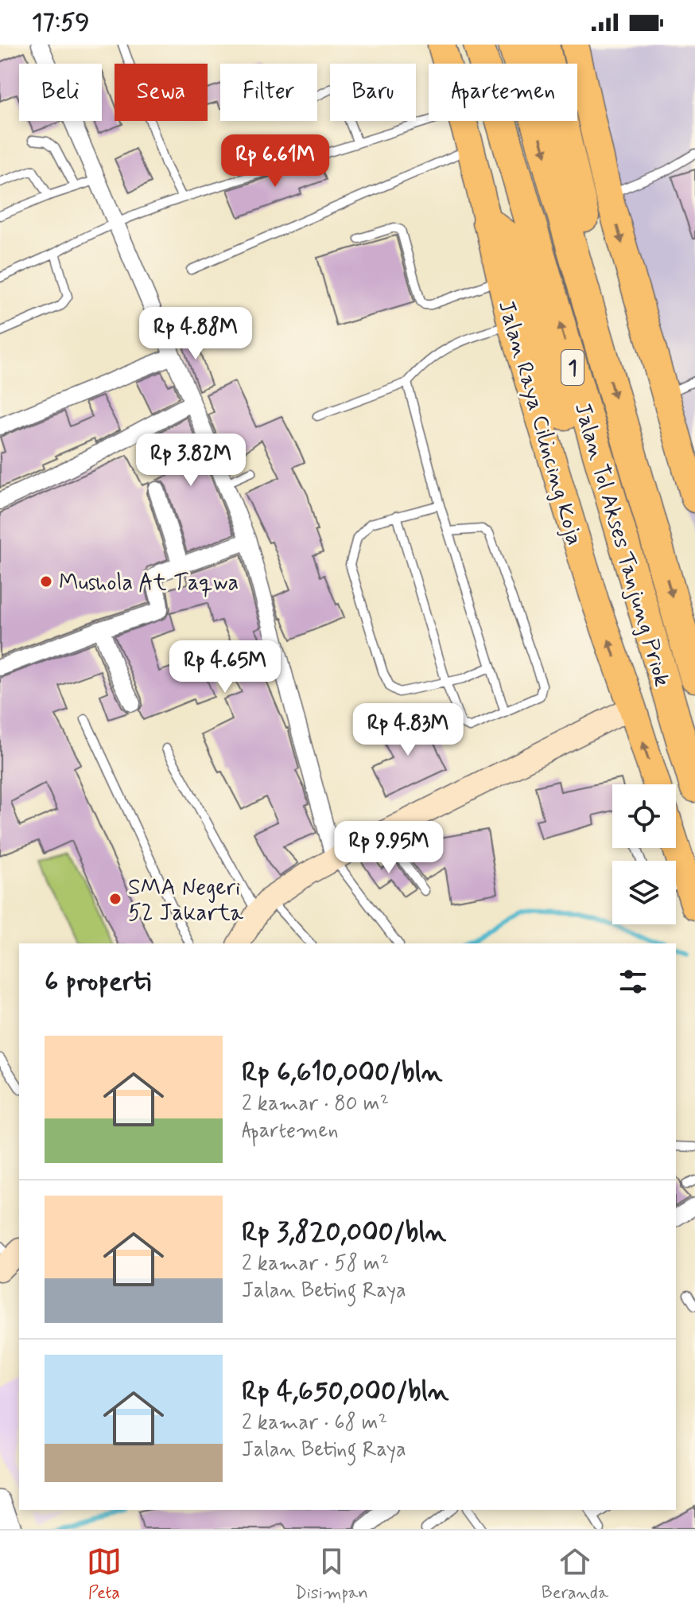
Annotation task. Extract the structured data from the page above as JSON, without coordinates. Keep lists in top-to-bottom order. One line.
{"streets":{"highway":["1","Jalan Raya Cilincing Koja","Jalan Tol Akses Tanjung Priok"]},"places":["Mushola At Taqwa","SMA Negeri 52 Jakarta"],"page":{"status":"17:59","chip":["Beli","Sewa","Filter","Baru","Apartemen"],"price":["Rp 6.61M","Rp 4.88M","Rp 3.82M","Rp 4.65M","Rp 4.83M","Rp 9.95M"],"heading":"6 properti","list":[{"name":"Rp 6,610,000/bln","note":"2 kamar · 80 m² · Apartemen"},{"name":"Rp 3,820,000/bln","note":"2 kamar · 58 m² · Jalan Beting Raya"},{"name":"Rp 4,650,000/bln","note":"2 kamar · 68 m² · Jalan Beting Raya"}],"tabs":["Peta","Disimpan","Beranda"]}}
